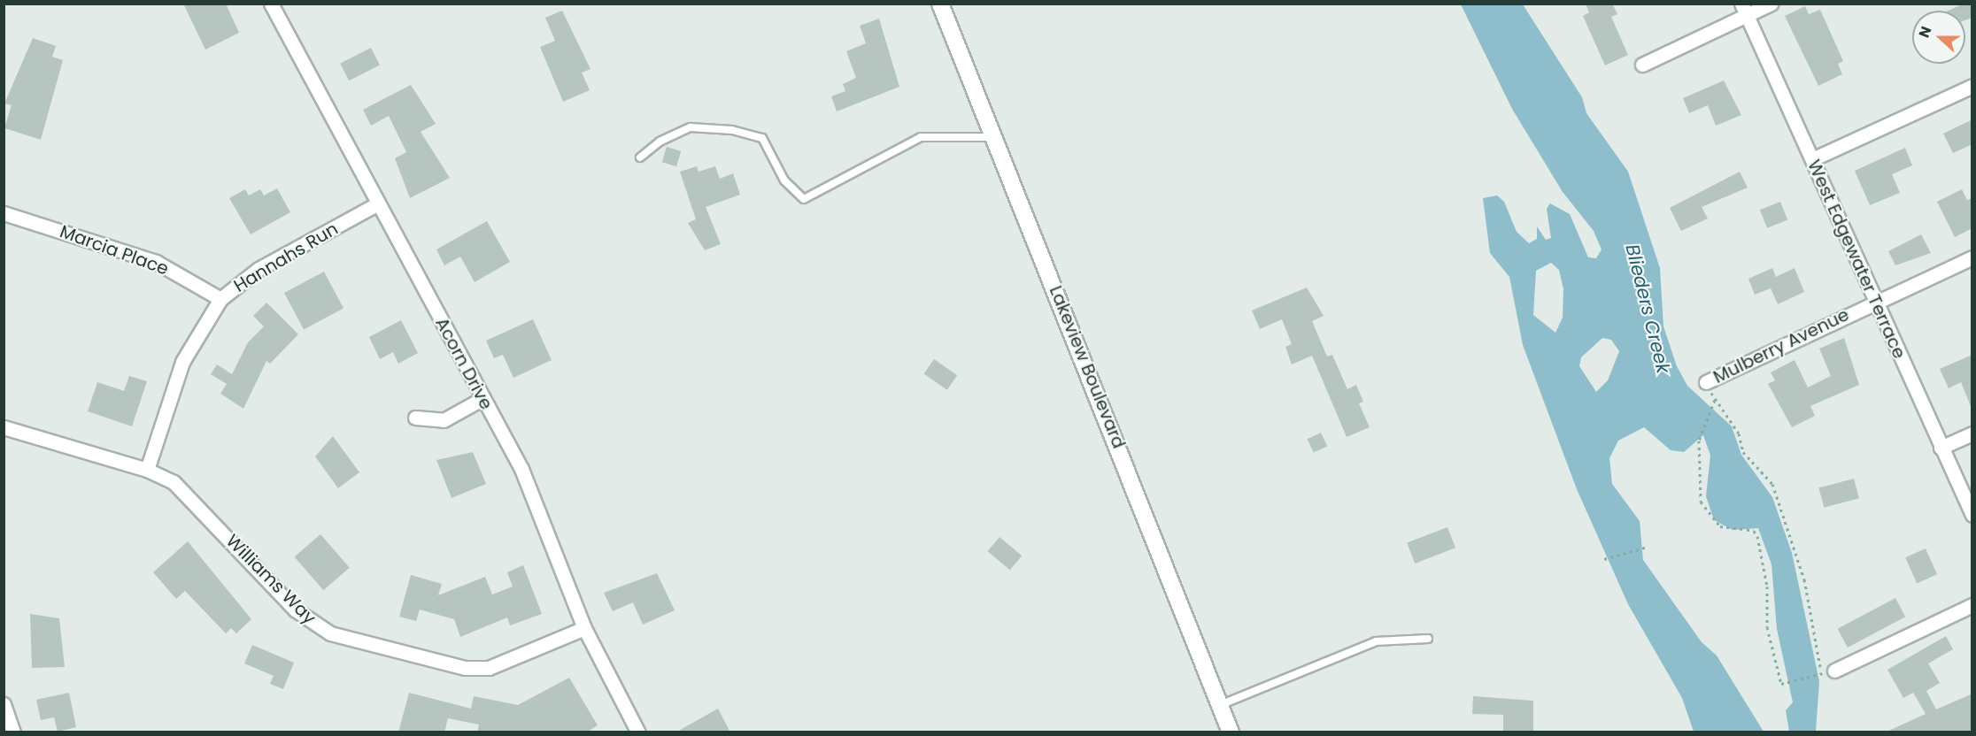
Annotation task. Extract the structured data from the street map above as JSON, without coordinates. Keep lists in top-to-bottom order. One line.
{"streets":{"street":["Marcia Place","Hannahs Run","West Edgewater Terrace","Mulberry Avenue","Acorn Drive","Lakeview Boulevard","Williams Way"]},"crossings":[["Marcia Place","Hannahs Run"],["Hannahs Run","Acorn Drive"],["Hannahs Run","Williams Way"],["West Edgewater Terrace","Mulberry Avenue"],["Acorn Drive","Williams Way"]],"water":["Blieders Creek"],"north":"left"}
